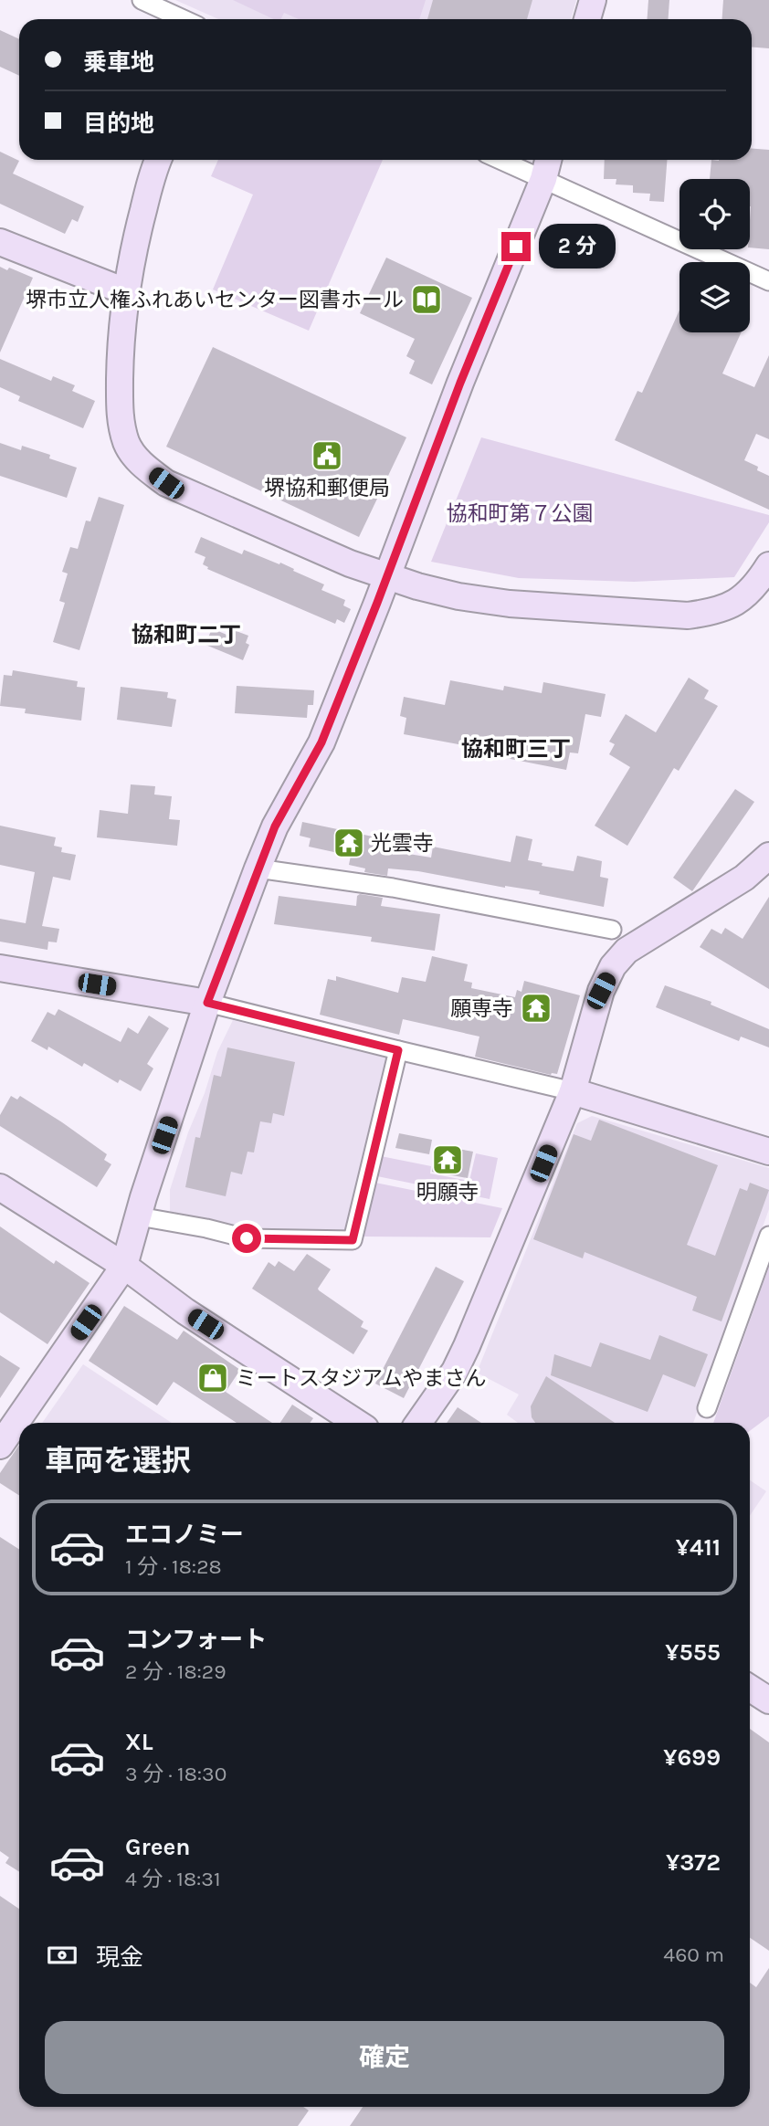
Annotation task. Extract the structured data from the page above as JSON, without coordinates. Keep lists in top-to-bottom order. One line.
{"districts":["協和町二丁","協和町三丁"],"parks":["協和町第７公園"],"places":{"library":["堺市立人権ふれあいセンター図書ホール"],"public building":["堺協和郵便局"],"temple":["光雲寺","願専寺","明願寺"],"shop":["ミートスタジアムやまさん"]},"page":{"banner":["乗車地","目的地"],"bubble":"2 分","heading":"車両を選択","list":[{"name":"エコノミー","note":"1 分 · 18:28","value":"¥411"},{"name":"コンフォート","note":"2 分 · 18:29","value":"¥555"},{"name":"XL","note":"3 分 · 18:30","value":"¥699"},{"name":"Green","note":"4 分 · 18:31","value":"¥372"}],"pay":["現金","460 m"],"buttons":"確定"}}
